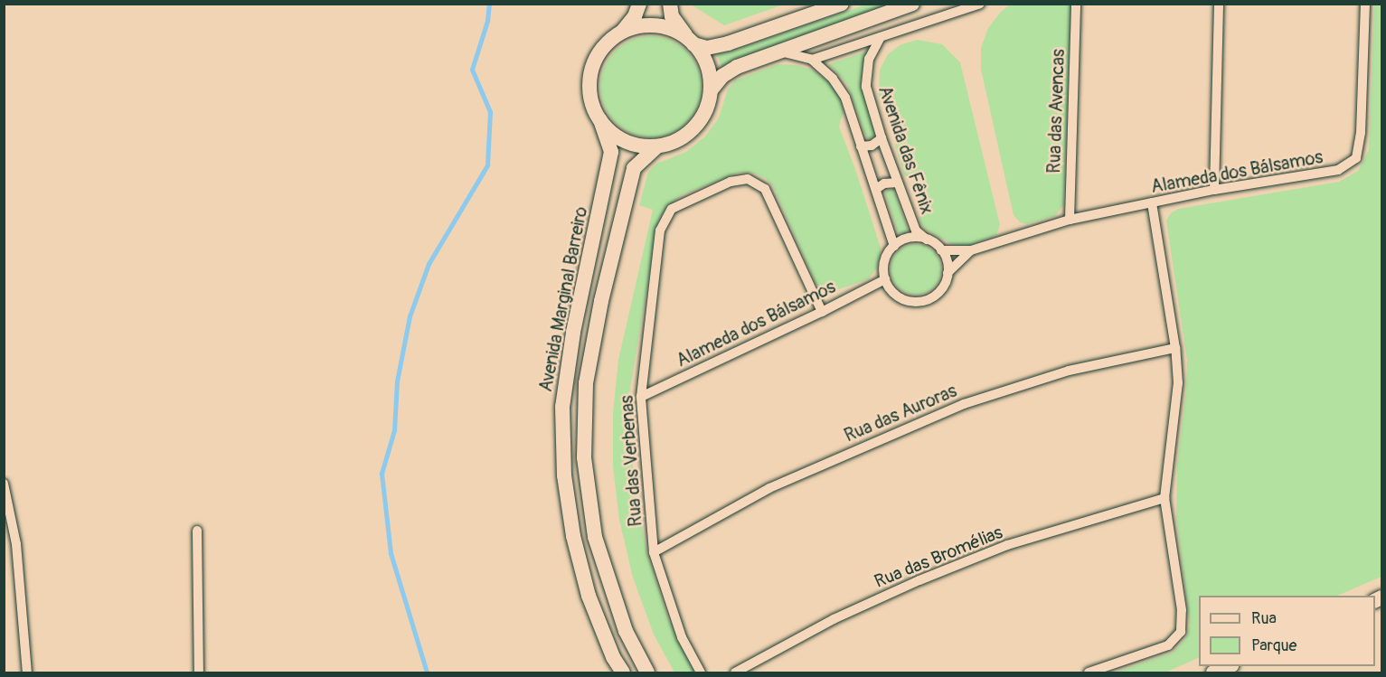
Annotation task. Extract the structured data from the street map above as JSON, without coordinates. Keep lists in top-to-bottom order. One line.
{"streets":{"street":["Rua das Avencas","Avenida das Fênix","Alameda dos Bálsamos","Avenida Marginal Barreiro","Rua das Auroras","Rua das Verbenas","Rua das Bromélias"]},"crossings":[["Rua das Avencas","Alameda dos Bálsamos"],["Avenida das Fênix","Alameda dos Bálsamos"],["Alameda dos Bálsamos","Rua das Verbenas"],["Rua das Auroras","Rua das Verbenas"]],"legend":["Rua","Parque"]}
